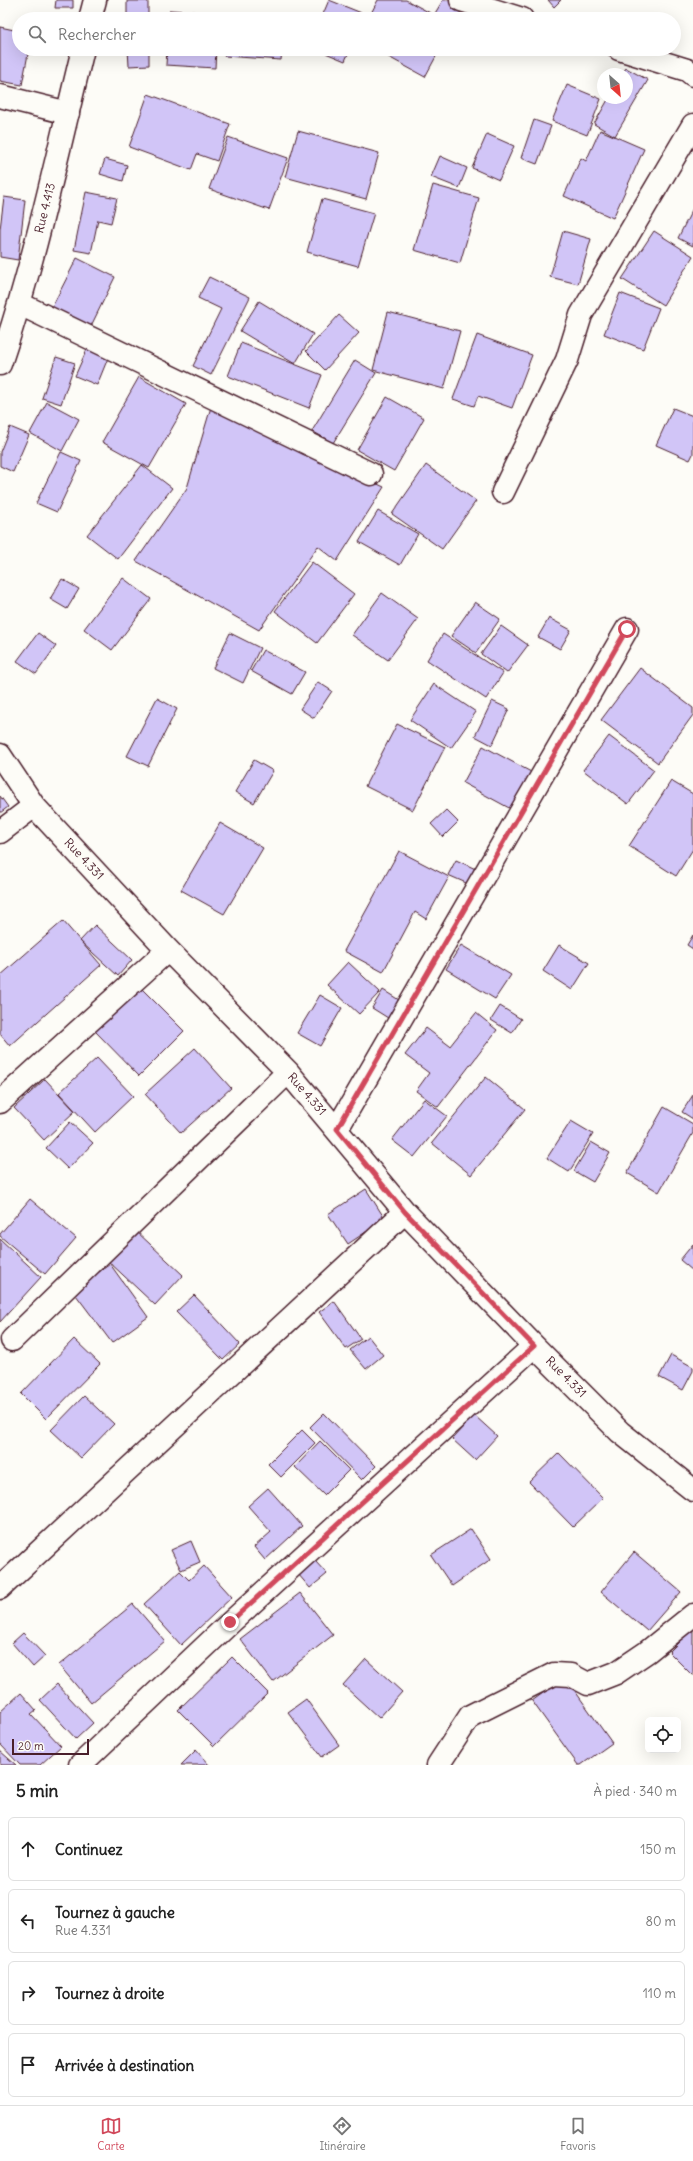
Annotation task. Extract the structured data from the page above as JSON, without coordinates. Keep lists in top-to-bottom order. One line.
{"streets":{"street":["Rue 4.413","Rue 4.331"]},"scale_bar":"20 m","north":"bottom right","page":{"search":"Rechercher","scale":"20 m","heading":["5 min","À pied · 340 m"],"list":[["Continuez","150 m"],["Tournez à gauche","Rue 4.331","80 m"],["Tournez à droite","110 m"],"Arrivée à destination"],"nav":["Carte","Itinéraire","Favoris"]}}
